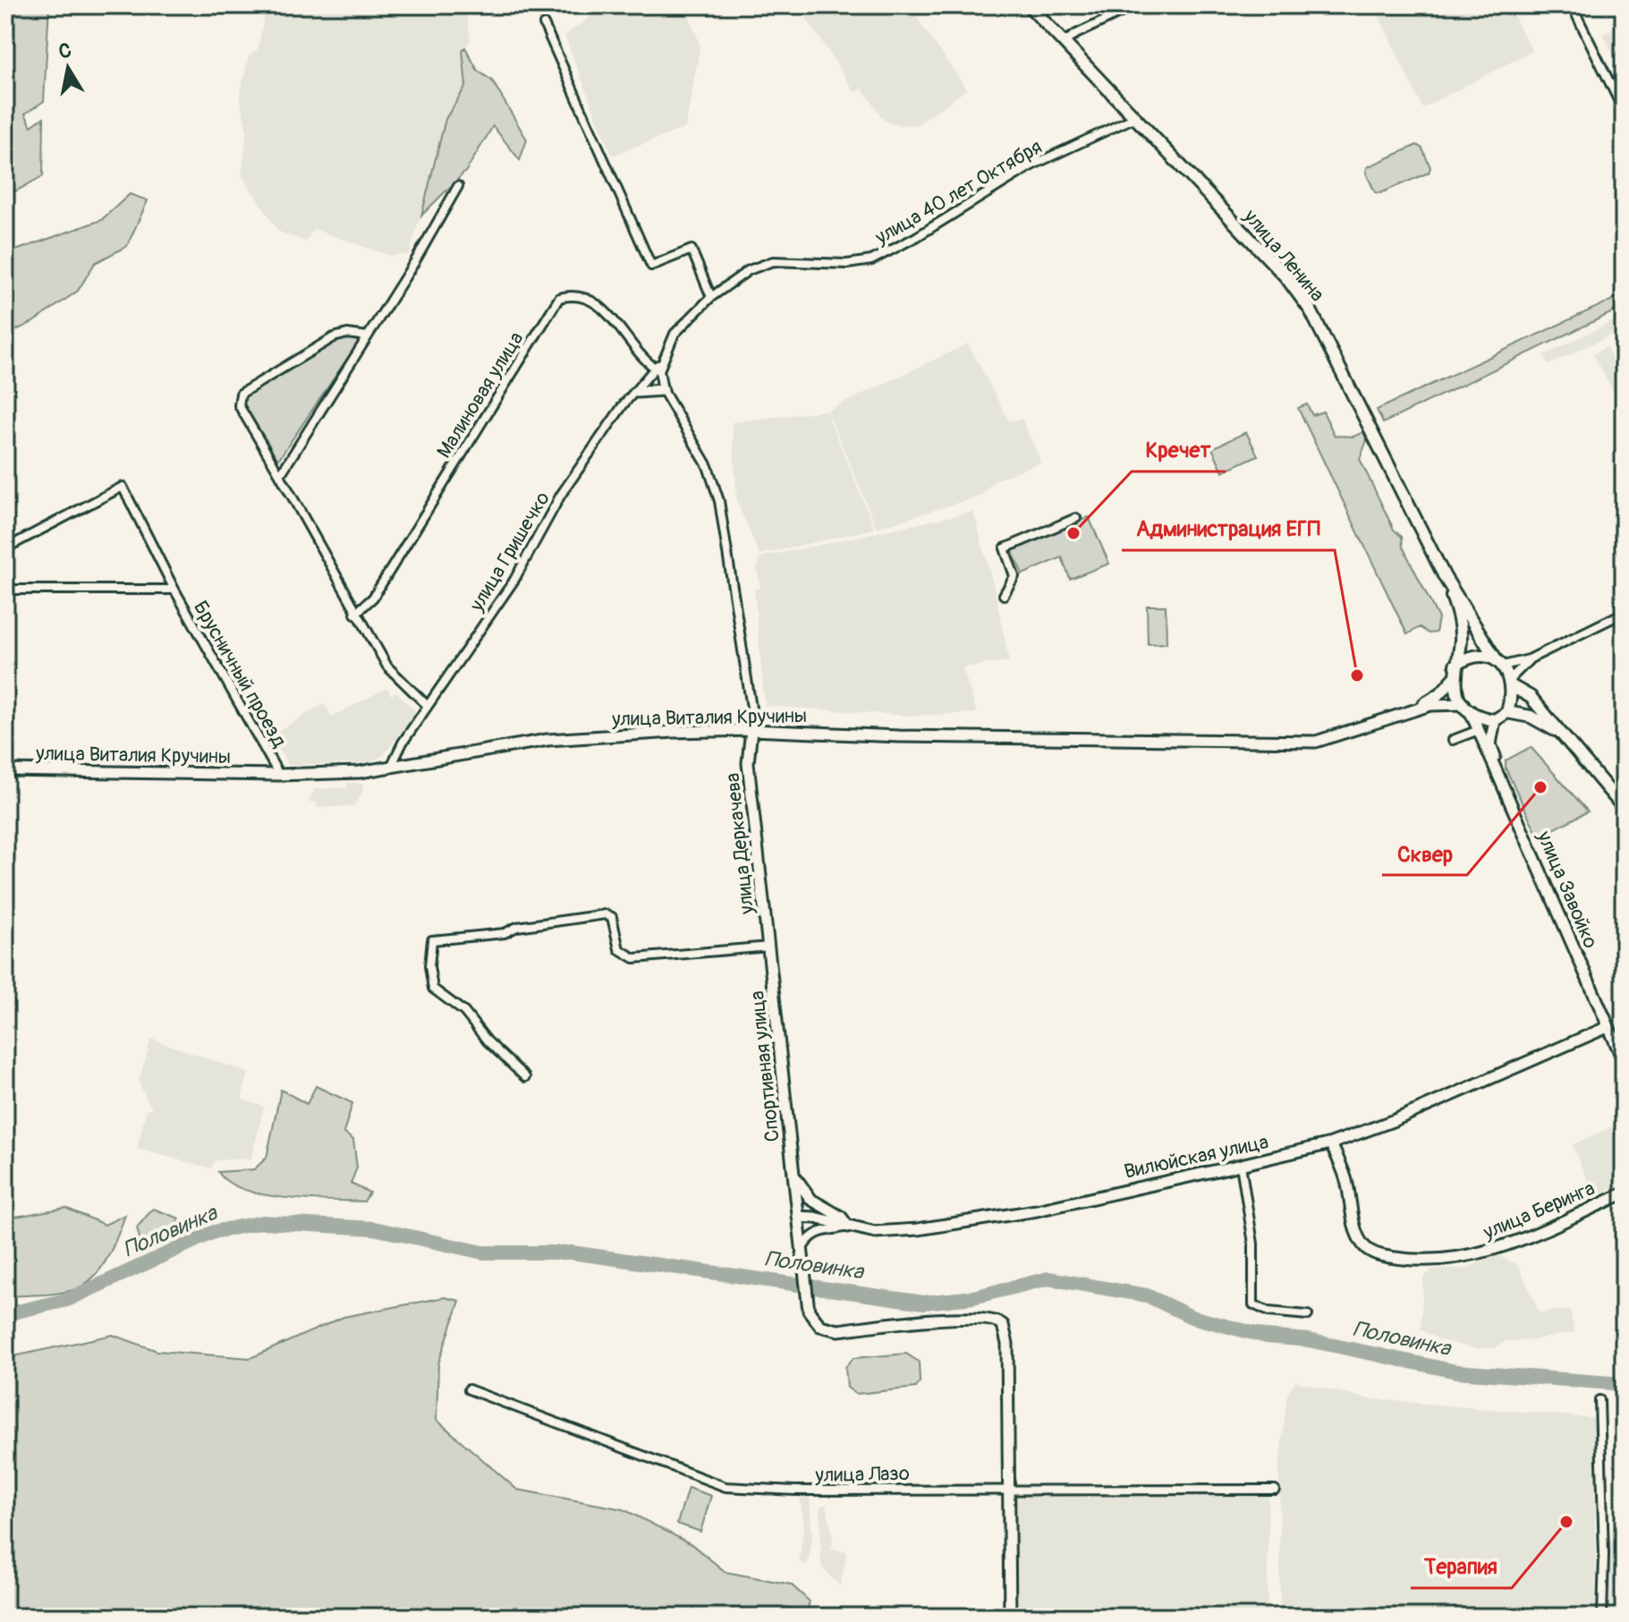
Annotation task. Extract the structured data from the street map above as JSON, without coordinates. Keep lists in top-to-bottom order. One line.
{"streets":{"main road":["улица Ленина"],"street":["улица 40 лет Октября","Малиновая улица","улица Гришечко","Брусничный проезд","улица Виталия Кручины","улица Деркачева","улица Завойко","Спортивная улица","Вилюйская улица","улица Беринга","улица Лазо"]},"crossings":[["улица 40 лет Октября","улица Ленина"],["улица 40 лет Октября","улица Гришечко"],["улица Ленина","улица Виталия Кручины"],["улица Ленина","улица Завойко"],["Малиновая улица","улица Гришечко"],["улица Гришечко","улица Виталия Кручины"],["Брусничный проезд","улица Виталия Кручины"],["улица Виталия Кручины","улица Деркачева"],["улица Виталия Кручины","улица Завойко"],["улица Деркачева","Спортивная улица"],["улица Завойко","Вилюйская улица"],["Спортивная улица","Вилюйская улица"],["Спортивная улица","улица Лазо"],["Вилюйская улица","улица Беринга"]],"water":["Половинка"],"places":["Кречет","Администрация ЕГП","Сквер","Терапия"],"north":"top"}
